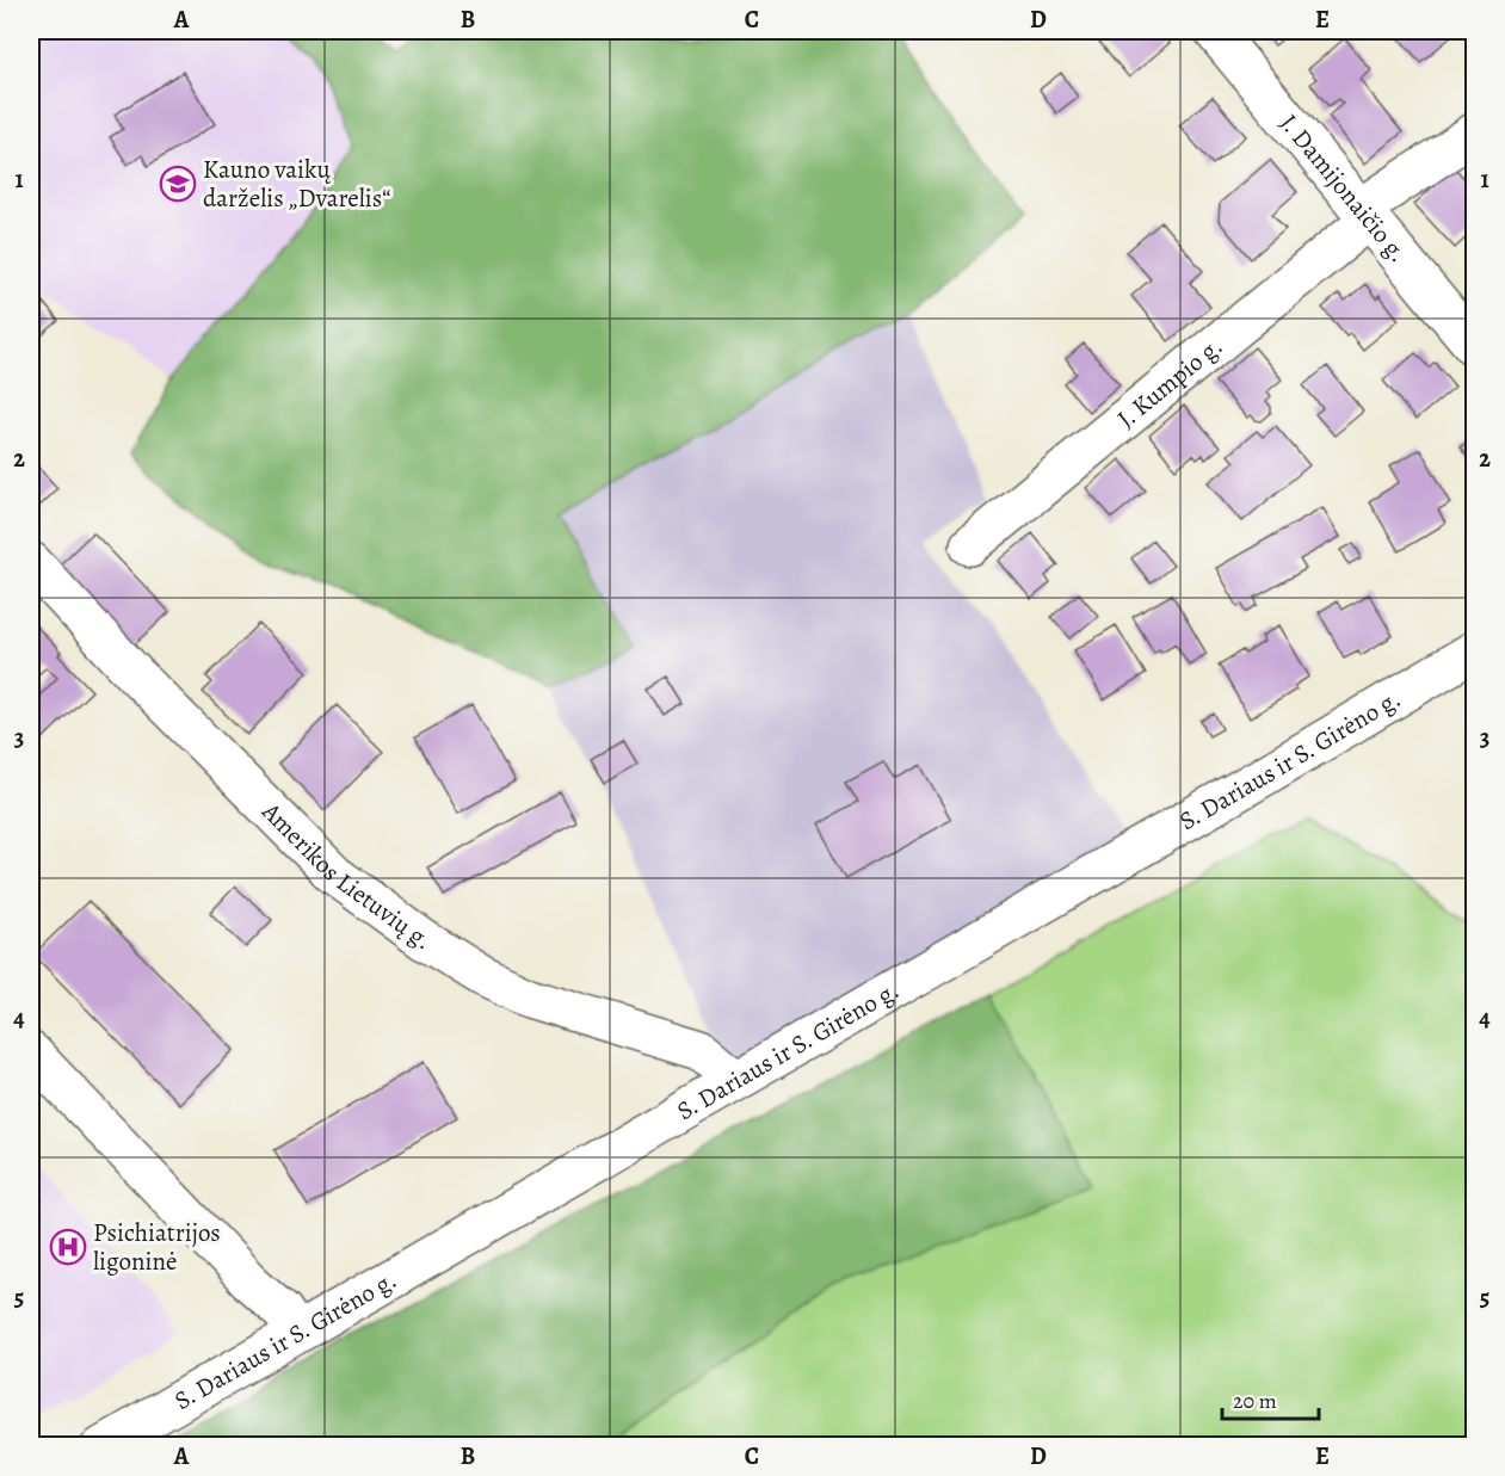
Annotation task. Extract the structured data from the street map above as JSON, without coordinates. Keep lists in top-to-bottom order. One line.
{"streets":{"street":["J. Damijonaičio g.","J. Kumpio g.","S. Dariaus ir S. Girėno g.","Amerikos Lietuvių g."]},"crossings":[["J. Damijonaičio g.","J. Kumpio g."],["S. Dariaus ir S. Girėno g.","Amerikos Lietuvių g."]],"places":{"school or university":["Kauno vaikų darželis „Dvarelis“"],"hospital":["Psichiatrijos ligoninė"]},"scale_bar":"20 m","grid":{"columns":["A","B","C","D","E"],"rows":["1","2","3","4","5"]}}
